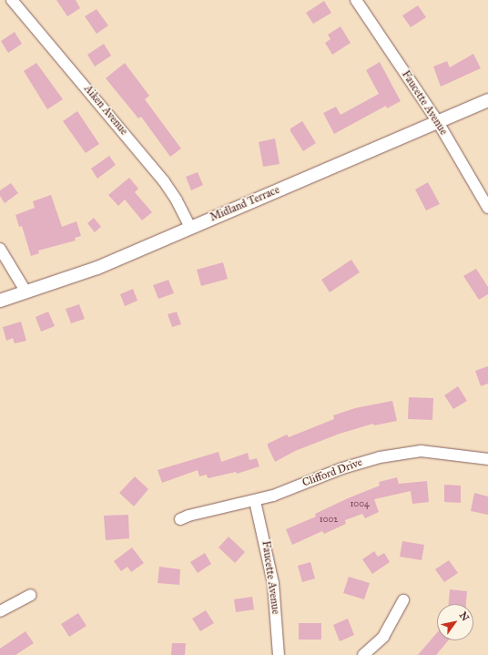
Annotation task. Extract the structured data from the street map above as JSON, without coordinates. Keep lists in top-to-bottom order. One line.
{"streets":{"street":["Faucette Avenue","Aiken Avenue","Midland Terrace","Clifford Drive"]},"crossings":[["Faucette Avenue","Midland Terrace"],["Faucette Avenue","Clifford Drive"],["Aiken Avenue","Midland Terrace"]],"house_numbers":["1004","1002"],"north":"top right"}
